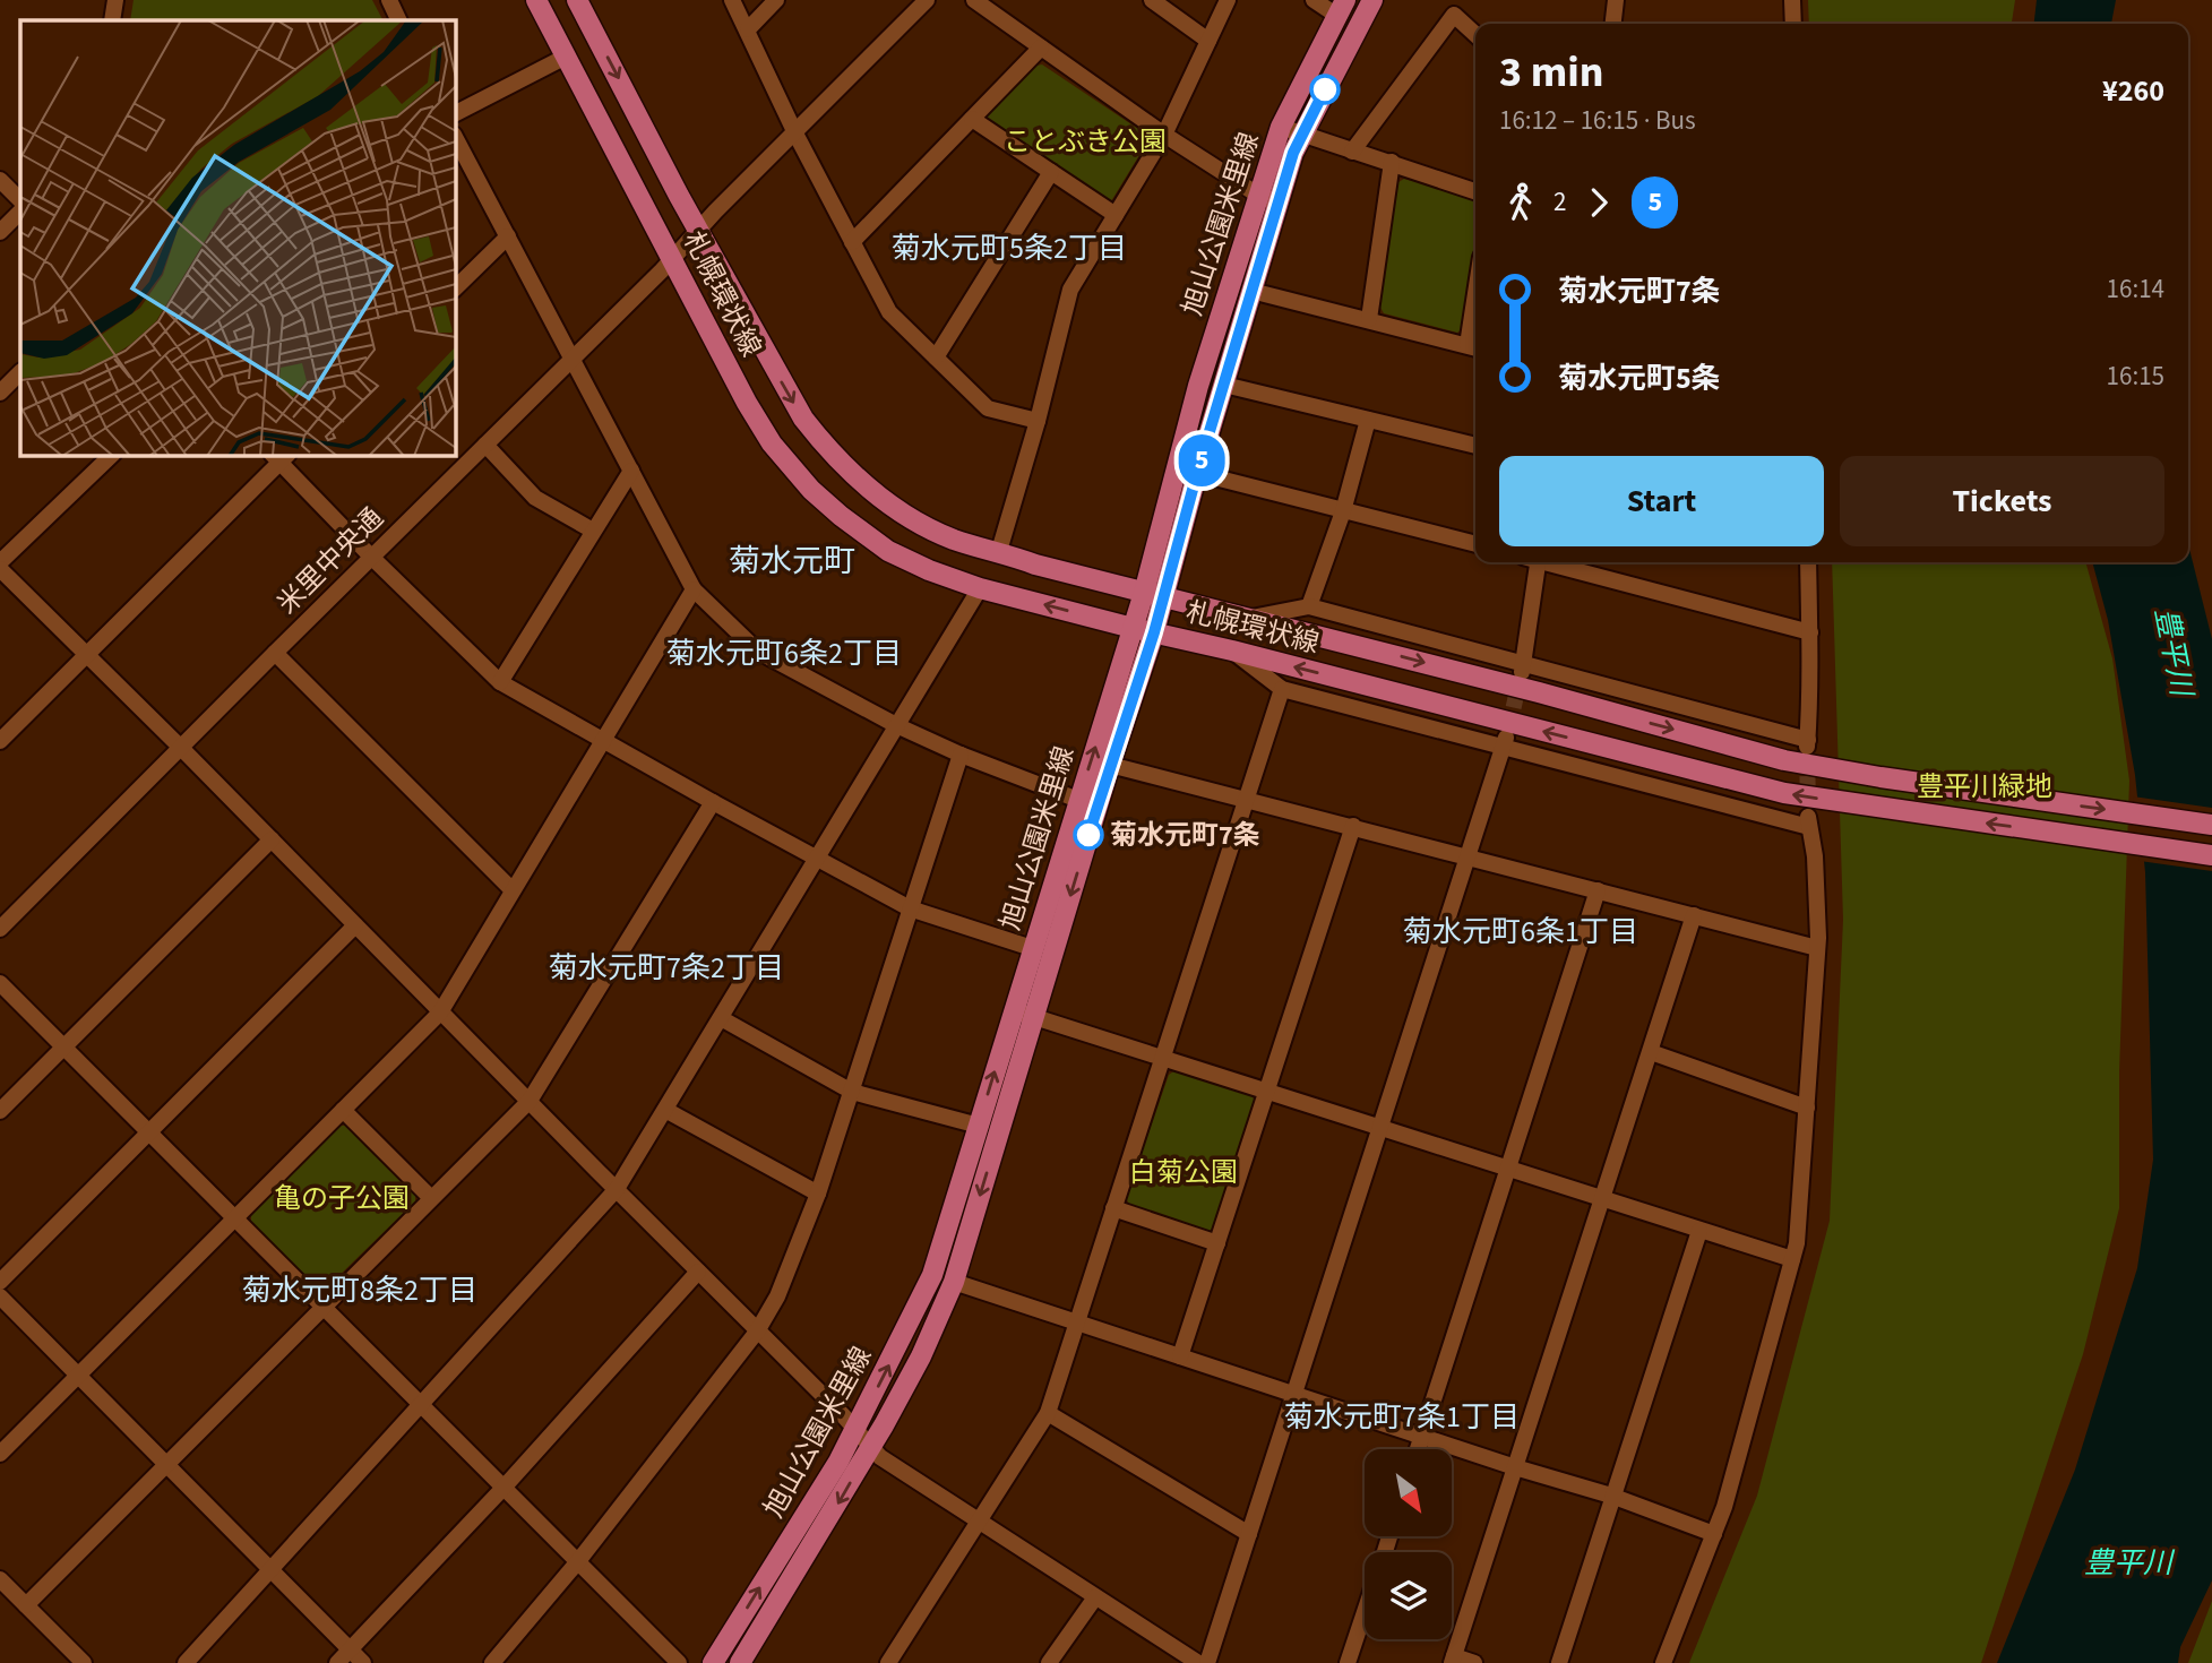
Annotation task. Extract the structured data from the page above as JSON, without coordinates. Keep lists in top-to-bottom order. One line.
{"streets":{"main road":["旭山公園米里線","札幌環状線"],"street":["米里中央通"]},"crossings":[["旭山公園米里線","札幌環状線"],["札幌環状線","米里中央通"]],"districts":["菊水元町5条2丁目","菊水元町","菊水元町6条2丁目","菊水元町6条1丁目","菊水元町7条2丁目","菊水元町8条2丁目","菊水元町7条1丁目"],"water":["豊平川"],"parks":["ことぶき公園","豊平川緑地","白菊公園","亀の子公園"],"places":["菊水元町7条"],"lines":["bus line 5"],"north":"bottom right","page":{"on_map":"5","heading":["3 min","16:12 – 16:15 · Bus","¥260"],"legs":["2","5"],"list":[{"name":"菊水元町7条","value":"16:14"},{"name":"菊水元町5条","value":"16:15"}],"buttons":["Start","Tickets"]}}
